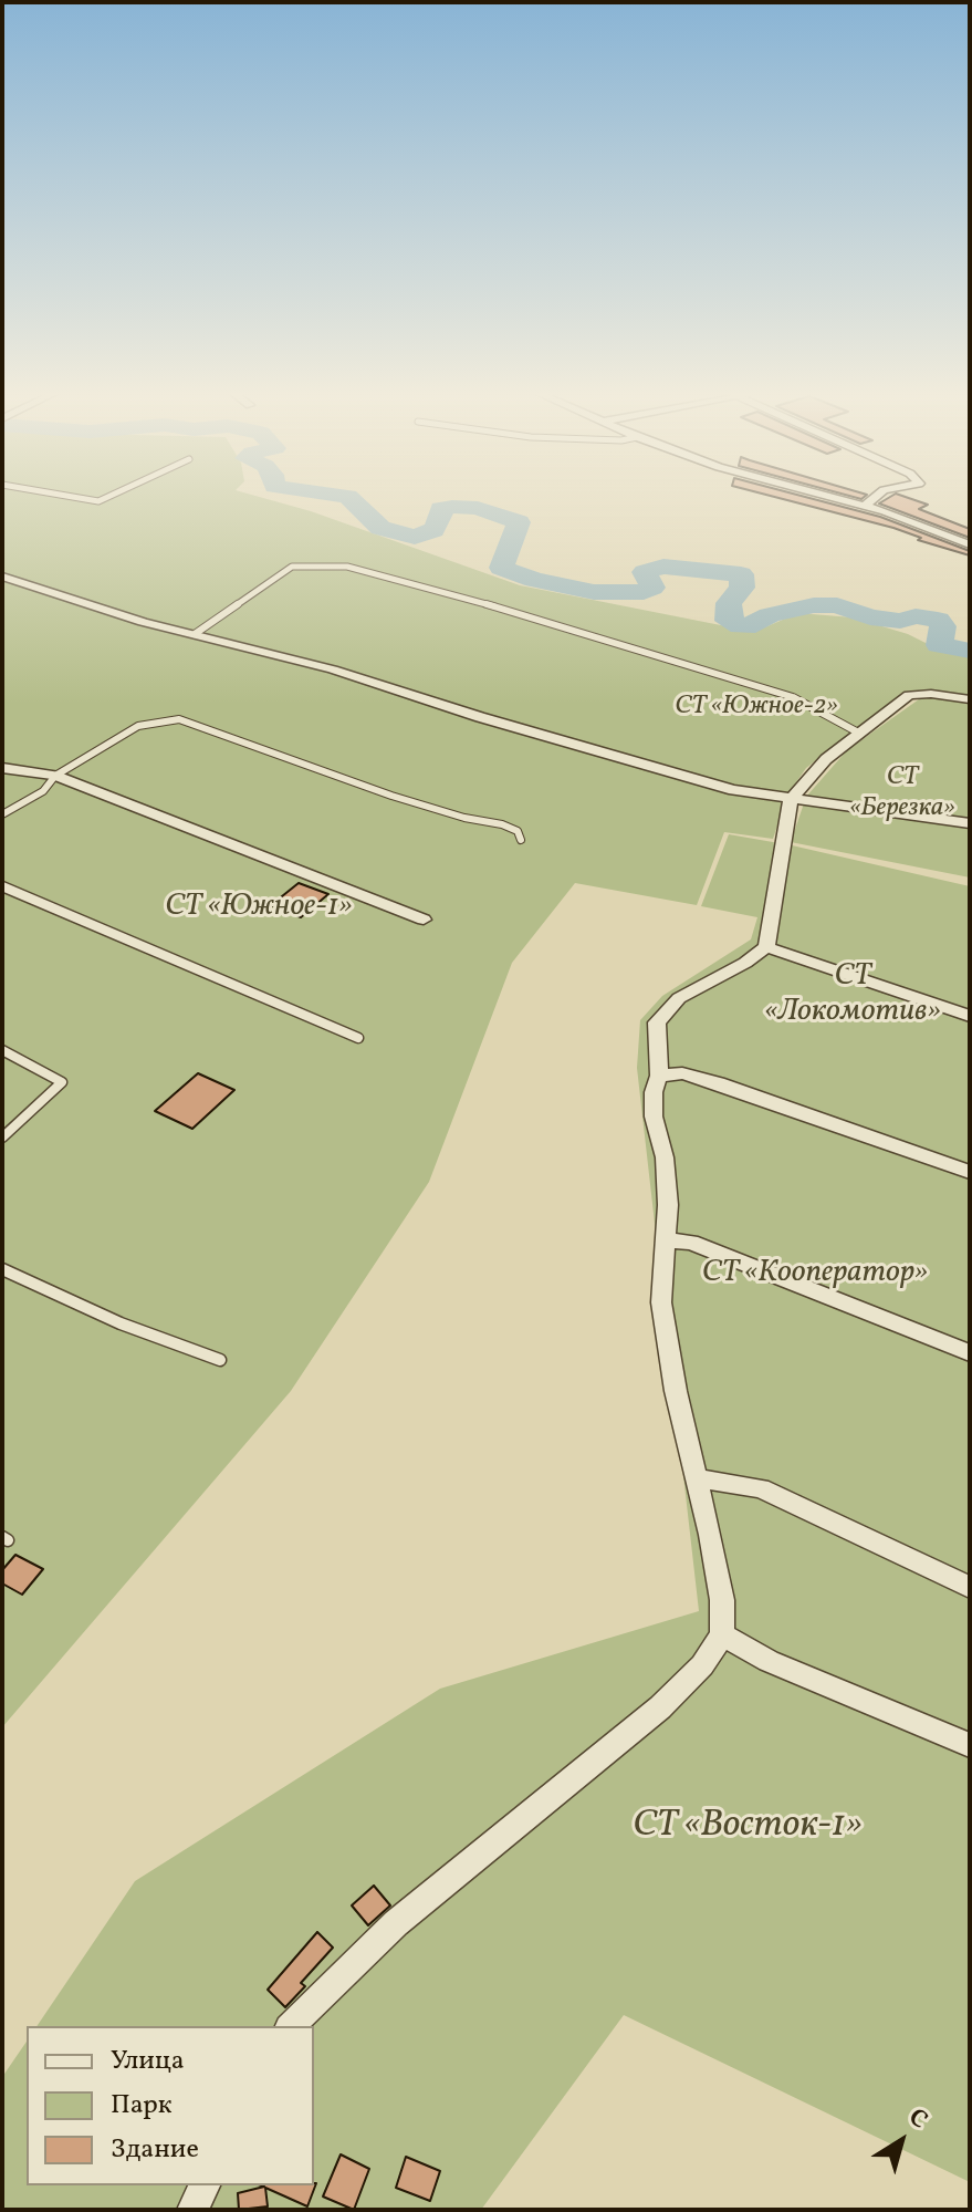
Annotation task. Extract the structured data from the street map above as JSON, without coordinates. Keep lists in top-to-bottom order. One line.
{"parks":["СТ «Южное-2»","СТ «Березка»","СТ «Южное-1»","СТ «Локомотив»","СТ «Кооператор»","СТ «Восток-1»"],"legend":["Улица","Парк","Здание"],"north":"top right"}
